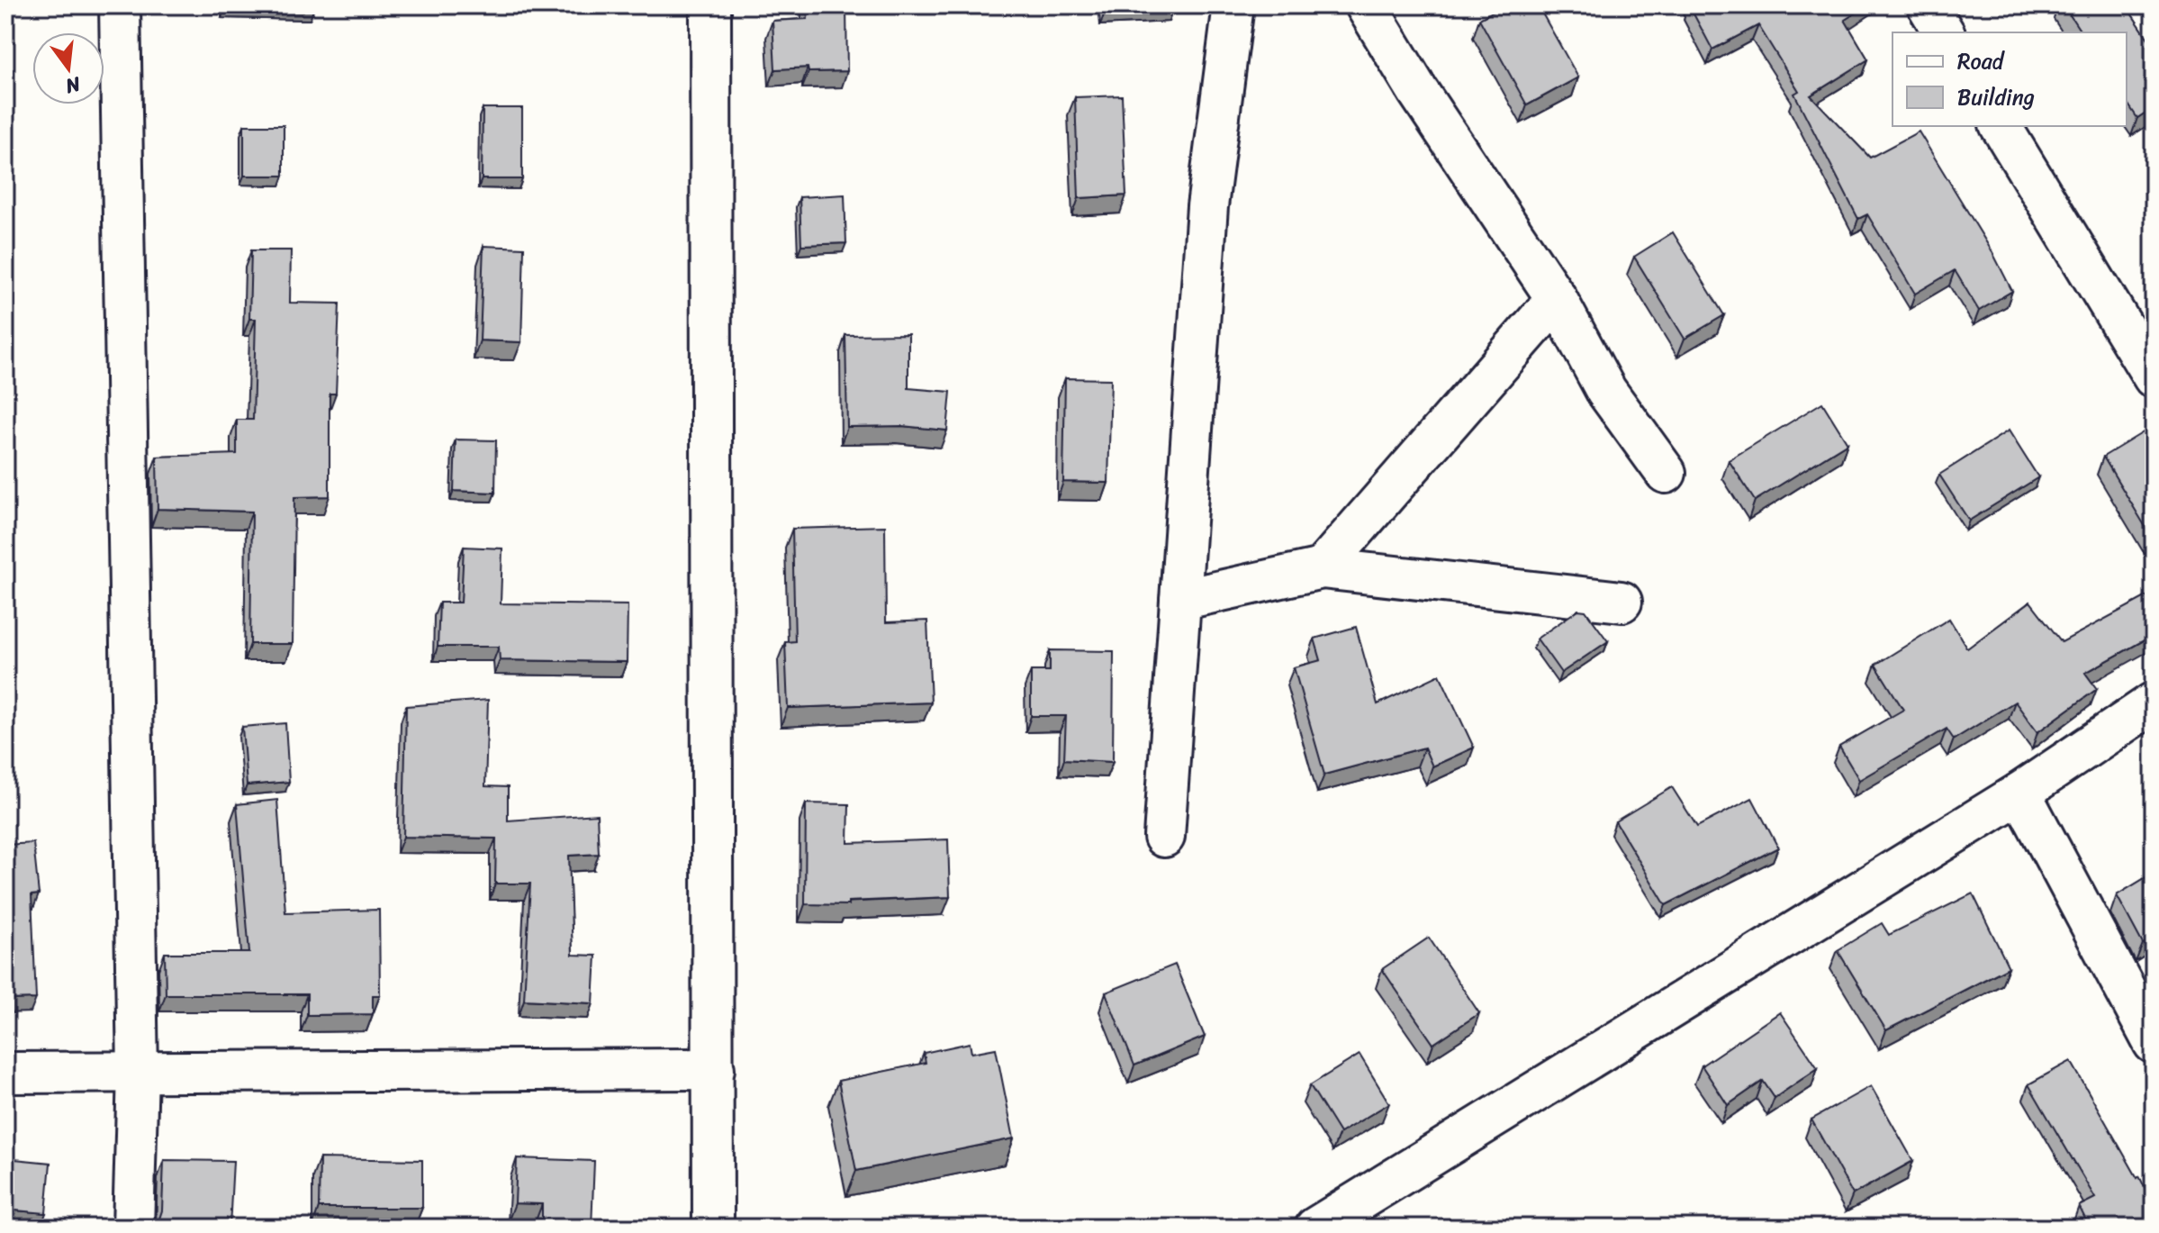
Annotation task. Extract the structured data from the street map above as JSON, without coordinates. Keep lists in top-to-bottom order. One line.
{"legend":["Road","Building"],"north":"bottom"}
